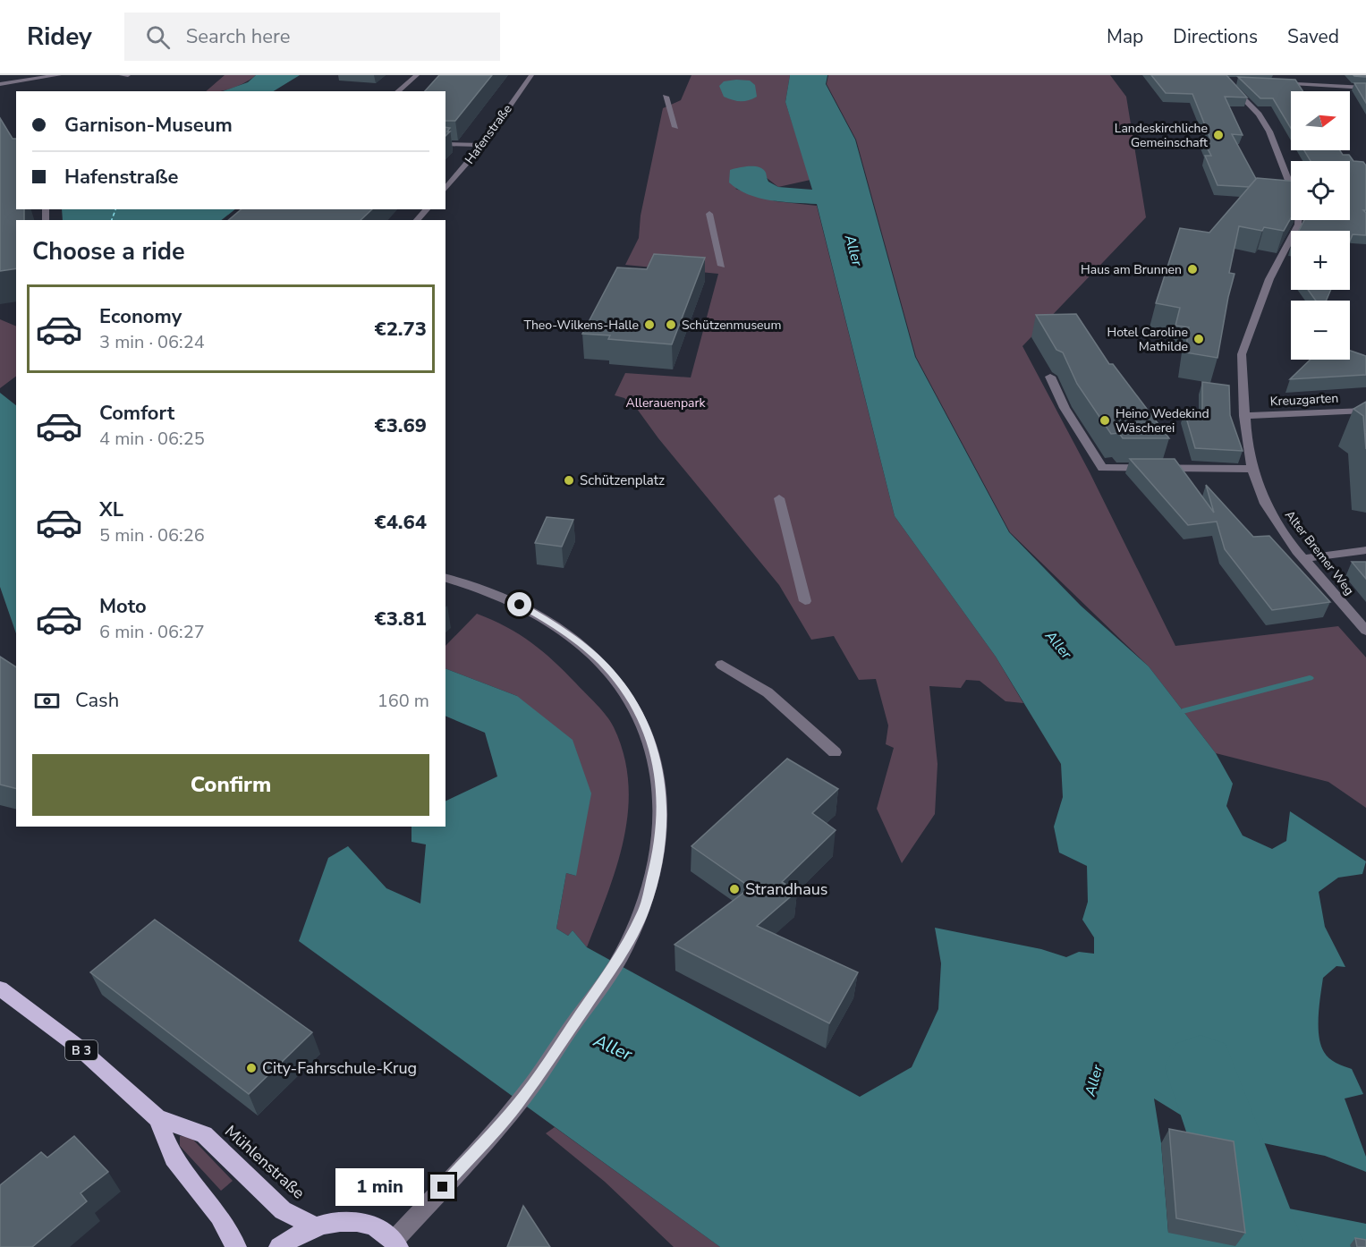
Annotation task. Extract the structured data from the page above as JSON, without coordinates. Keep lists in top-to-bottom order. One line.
{"streets":{"main road":["B 3","Mühlenstraße"],"street":["Hafenstraße","Kreuzgarten","Alter Bremer Weg"]},"crossings":[["Kreuzgarten","Alter Bremer Weg"]],"water":["Aller"],"parks":["Allerauenpark"],"places":["Landeskirchliche Gemeinschaft","Haus am Brunnen","Theo-Wilkens-Halle","Schützenmuseum","Hotel Caroline Mathilde","Heino Wedekind Wäscherei","Schützenplatz","Strandhaus","City-Fahrschule-Krug"],"north":"right","page":{"header":"Ridey","search":"Search here","nav":["Map","Directions","Saved"],"map_buttons":["+","−"],"banner":["Garnison-Museum","Hafenstraße"],"heading":"Choose a ride","list":[{"name":"Economy","note":"3 min · 06:24","value":"€2.73"},{"name":"Comfort","note":"4 min · 06:25","value":"€3.69"},{"name":"XL","note":"5 min · 06:26","value":"€4.64"},{"name":"Moto","note":"6 min · 06:27","value":"€3.81"}],"pay":["Cash","160 m"],"buttons":"Confirm","bubble":"1 min"}}
